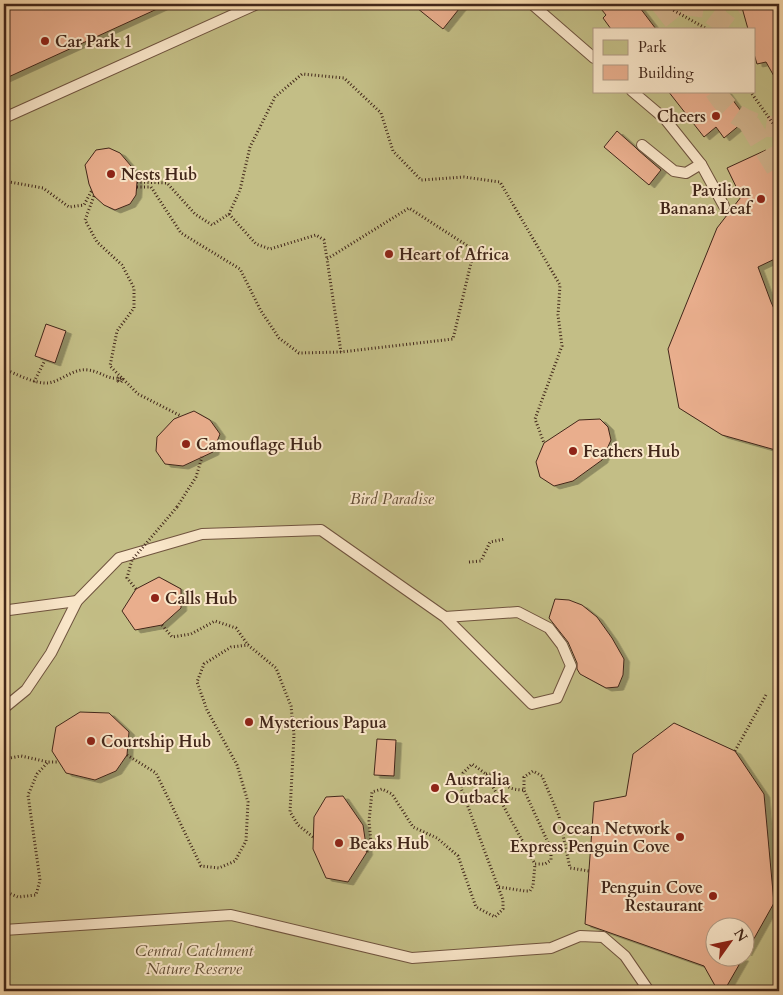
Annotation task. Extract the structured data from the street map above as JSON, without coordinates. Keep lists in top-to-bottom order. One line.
{"parks":["Bird Paradise","Central Catchment Nature Reserve"],"places":["Car Park 1","Cheers","Nests Hub","Pavilion Banana Leaf","Heart of Africa","Camouflage Hub","Feathers Hub","Calls Hub","Mysterious Papua","Courtship Hub","Australia Outback","Ocean Network Express Penguin Cove","Beaks Hub","Penguin Cove Restaurant"],"legend":["Park","Building"],"north":"top right"}
